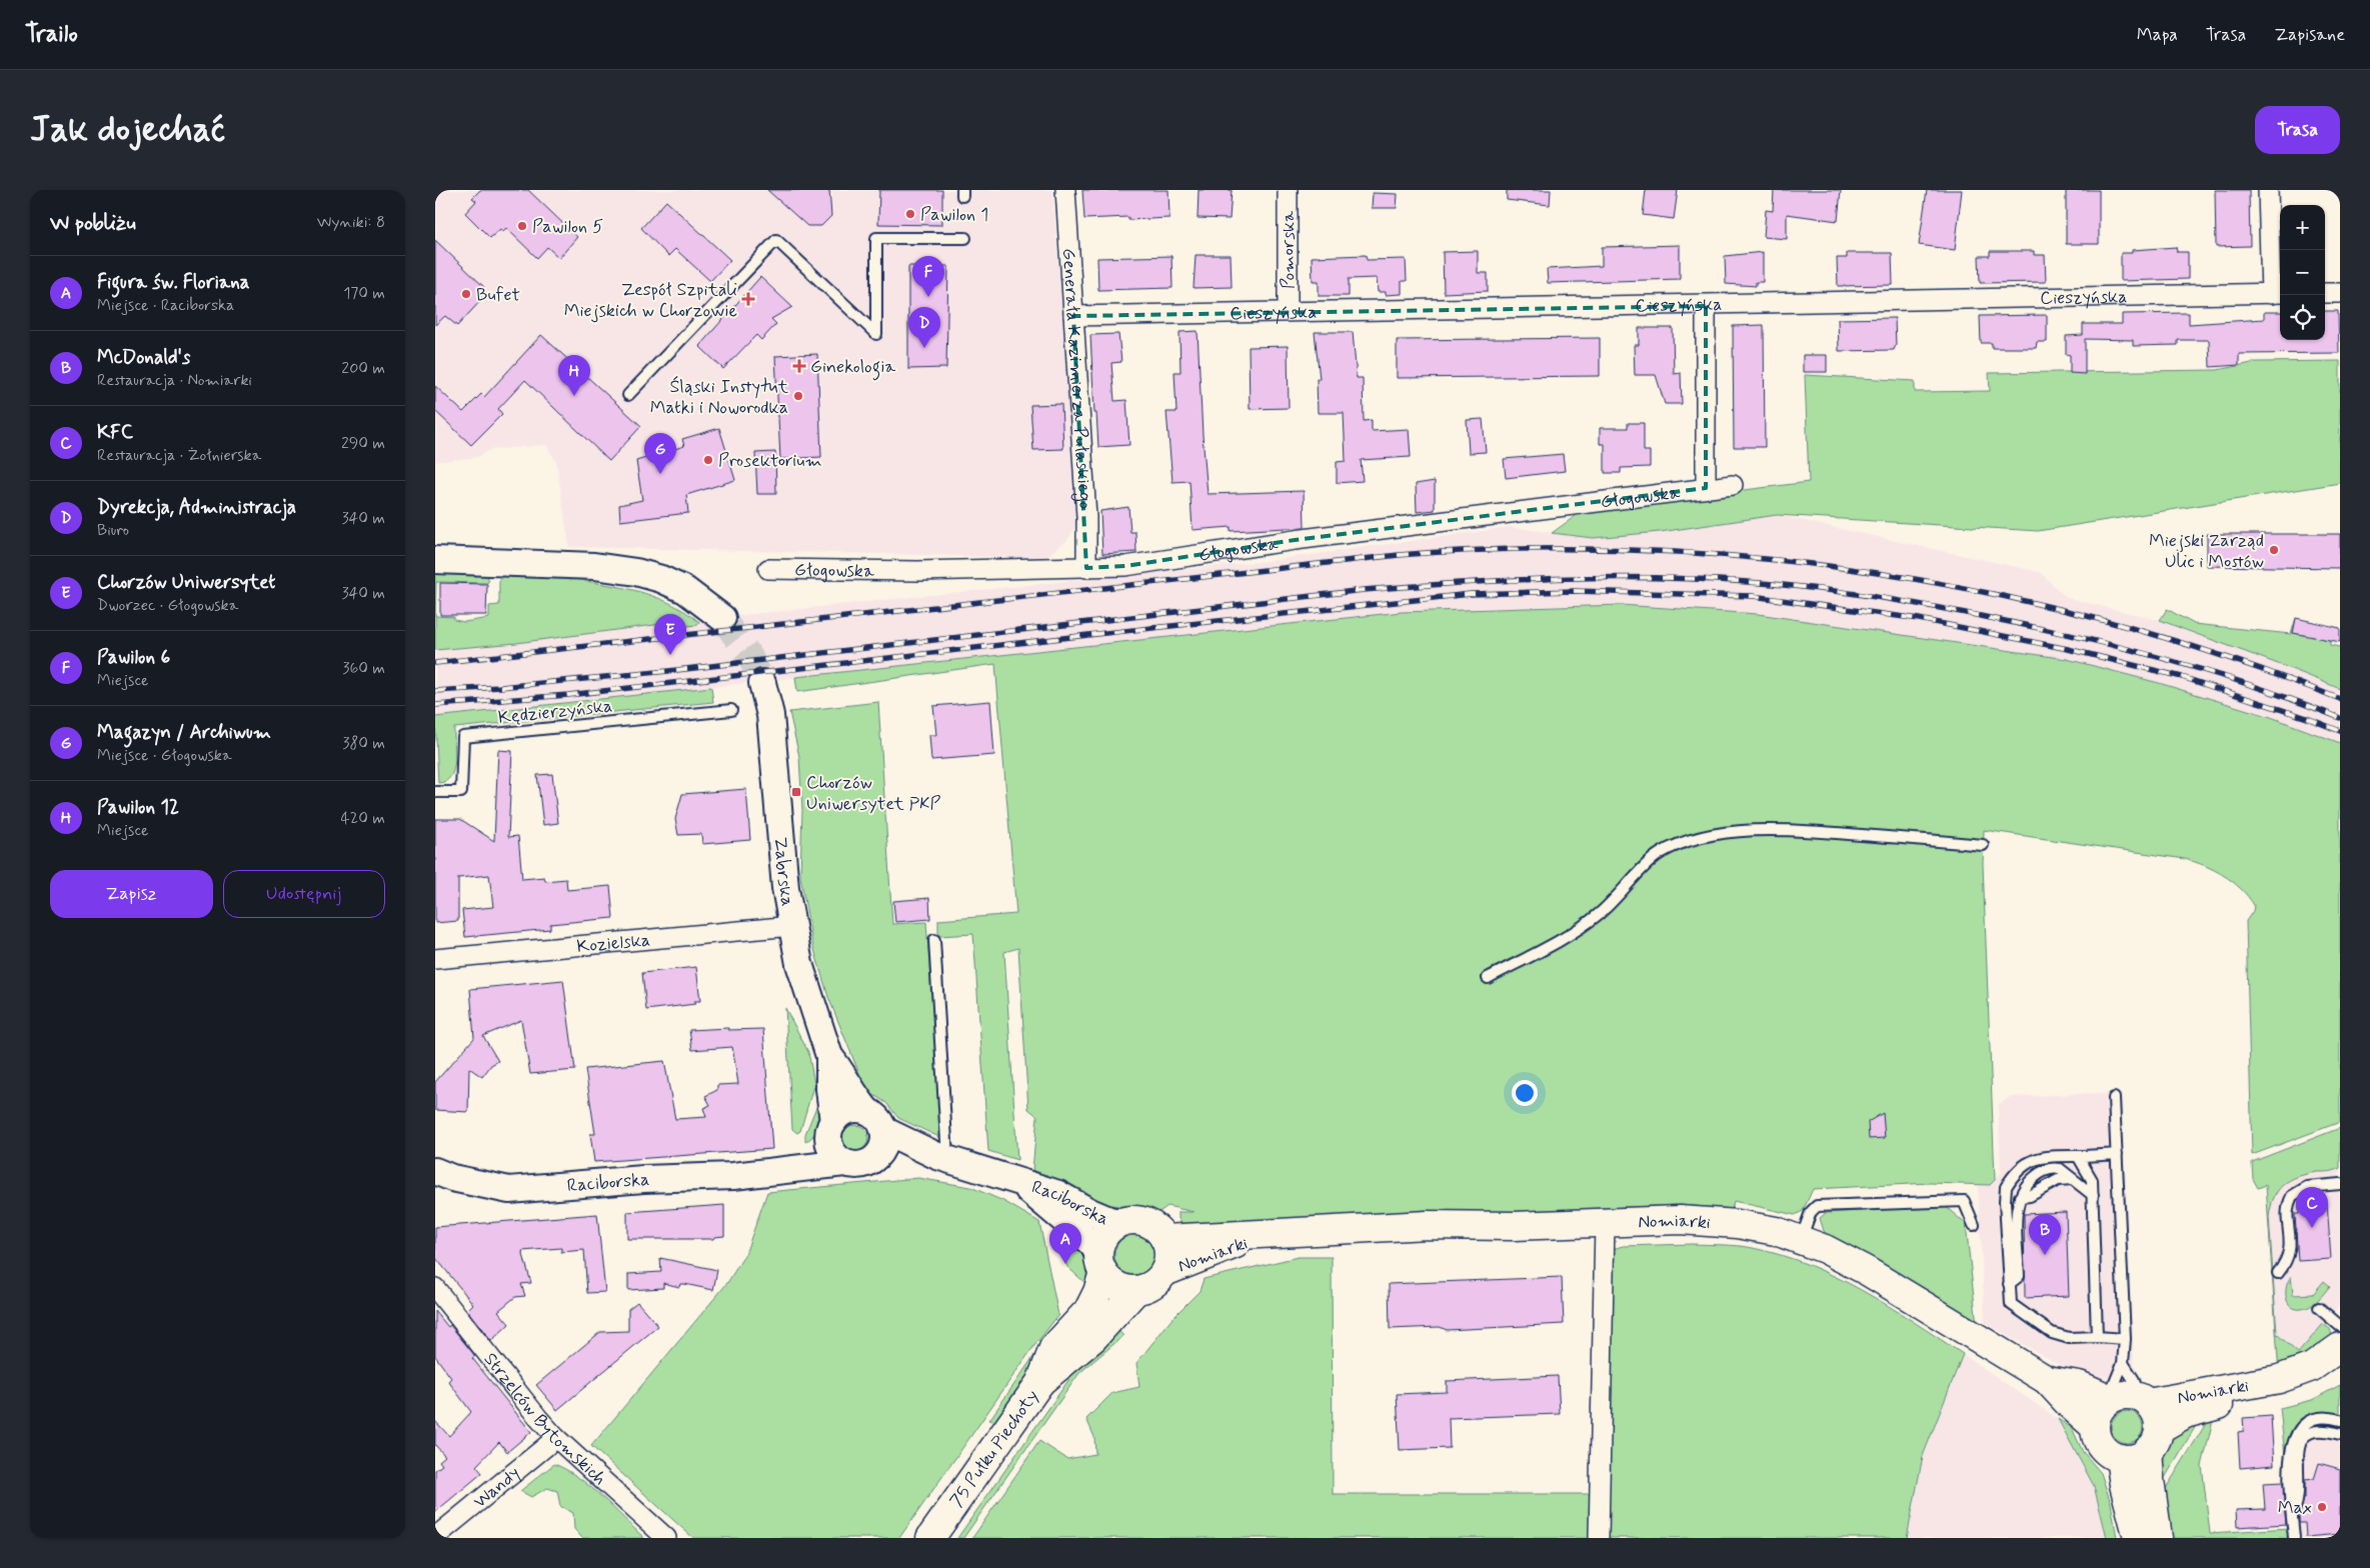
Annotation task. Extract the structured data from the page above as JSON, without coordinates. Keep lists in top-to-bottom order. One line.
{"streets":{"main road":["Nomiarki","75 Pułku Piechoty"],"street":["Pomorska","Cieszyńska","Generała Kazimierza Pułaskiego","Głogowska","Zabrska","Kozielska","Raciborska","Strzelców Bytomskich","Wandy"],"lane":["Kędzierzyńska"]},"crossings":[["Pomorska","Cieszyńska"],["Cieszyńska","Generała Kazimierza Pułaskiego"],["Generała Kazimierza Pułaskiego","Głogowska"],["Zabrska","Kozielska"],["Zabrska","Raciborska"],["Raciborska","Nomiarki"],["Raciborska","75 Pułku Piechoty"],["Nomiarki","75 Pułku Piechoty"],["Strzelców Bytomskich","Wandy"]],"places":{"other":["Pawilon 1","Pawilon 5","Bufet","Śląski Instytut Matki i Noworodka","Prosektorium","Miejski Zarząd Ulic i Mostów","Max"],"health":["Zespół Szpitali Miejskich w Chorzowie","Ginekologia"],"transit":["Chorzów Uniwersytet PKP"]},"page":{"header":"Trailo","nav":["Mapa","Trasa","Zapisane"],"buttons":["Trasa",["Zapisz","Udostępnij"]],"title":"Jak dojechać","heading":["W pobliżu","Wyniki: 8"],"map_buttons":["+","−"],"list":[{"mark":"A","name":"Figura św. Floriana","note":"Miejsce · Raciborska","value":"170 m"},{"mark":"B","name":"McDonald's","note":"Restauracja · Nomiarki","value":"200 m"},{"mark":"C","name":"KFC","note":"Restauracja · Żołnierska","value":"290 m"},{"mark":"D","name":"Dyrekcja, Administracja","note":"Biuro","value":"340 m"},{"mark":"E","name":"Chorzów Uniwersytet","note":"Dworzec · Głogowska","value":"340 m"},{"mark":"F","name":"Pawilon 6","note":"Miejsce","value":"360 m"},{"mark":"G","name":"Magazyn / Archiwum","note":"Miejsce · Głogowska","value":"380 m"},{"mark":"H","name":"Pawilon 12","note":"Miejsce","value":"420 m"}],"pins":["F","D","H","G","E","C","B","A"]}}
